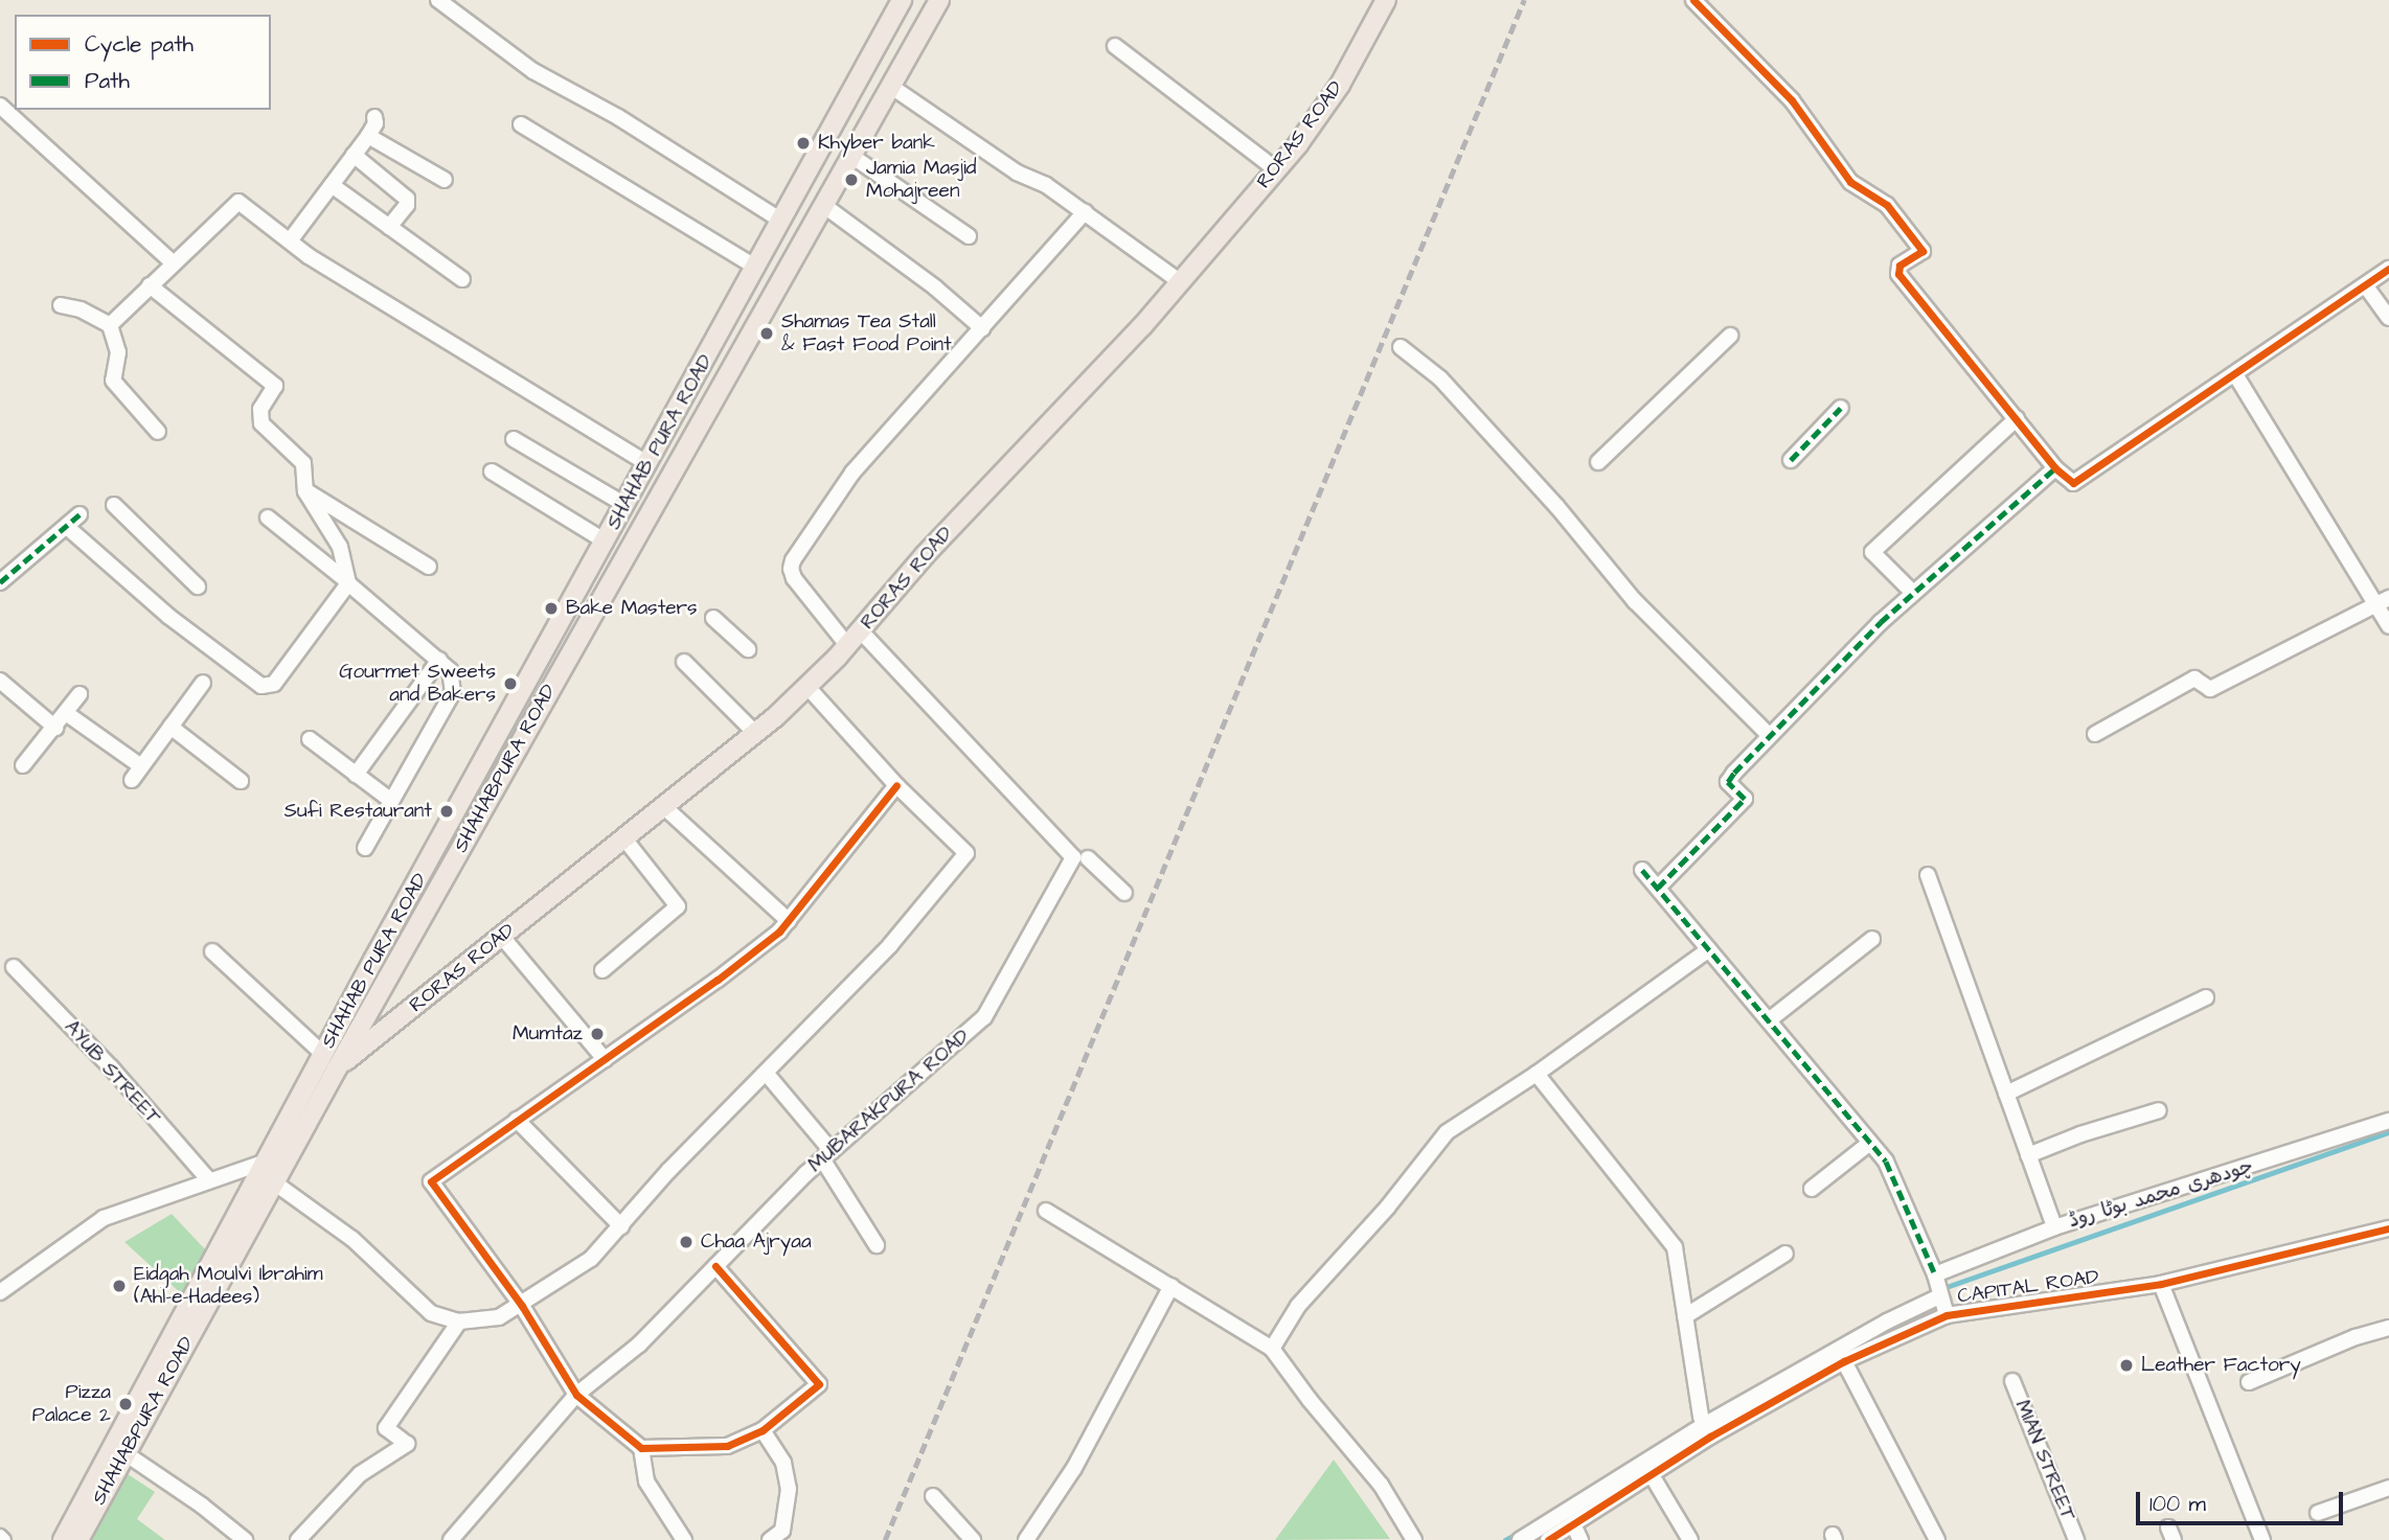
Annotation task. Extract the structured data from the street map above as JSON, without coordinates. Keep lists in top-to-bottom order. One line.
{"streets":{"main road":["RORAS ROAD","SHAHAB PURA ROAD","SHAHABPURA ROAD"],"street":["AYUB STREET","MUBARAKPURA ROAD","چودھری محمد بوٹا روڈ","CAPITAL ROAD","MIAN STREET"]},"crossings":[["RORAS ROAD","SHAHABPURA ROAD"],["RORAS ROAD","MUBARAKPURA ROAD"]],"places":["Khyber bank","Jamia Masjid Mohajreen","Shamas Tea Stall & Fast Food Point","Bake Masters","Gourmet Sweets and Bakers","Sufi Restaurant","Mumtaz","Chaa Ajryaa","Eidgah Moulvi Ibrahim (Ahl-e-Hadees)","Leather Factory","Pizza Palace 2"],"legend":["Cycle path","Path"],"scale_bar":"100 m"}
